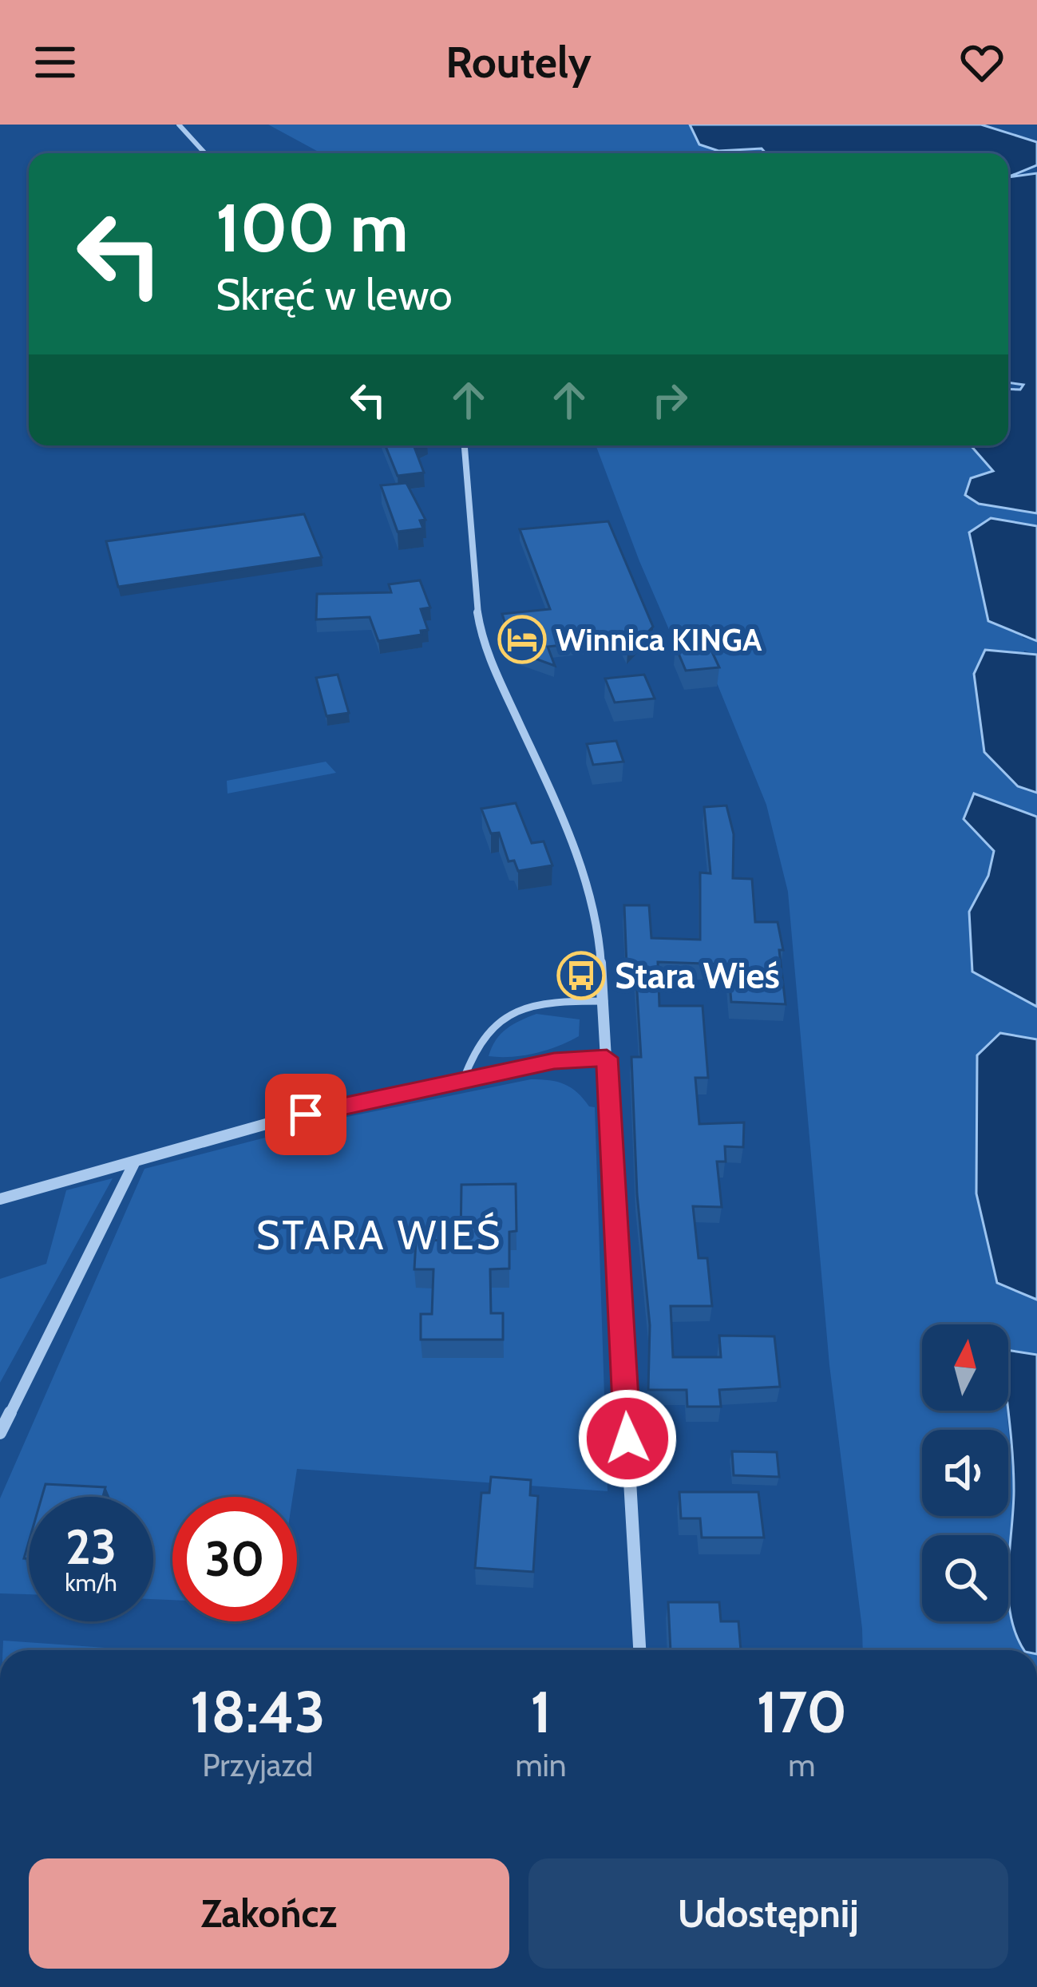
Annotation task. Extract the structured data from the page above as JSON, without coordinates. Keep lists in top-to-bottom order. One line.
{"districts":["STARA WIEŚ"],"places":{"hotel":["Winnica KINGA"],"bus stop":["Stara Wieś"]},"north":"top","page":{"header":"Routely","turn":["100 m","Skręć w lewo"],"speed":"23 km/h","limit":"30","eta":["18:43","Przyjazd","1","min","170","m"],"buttons":["Zakończ","Udostępnij"]}}
